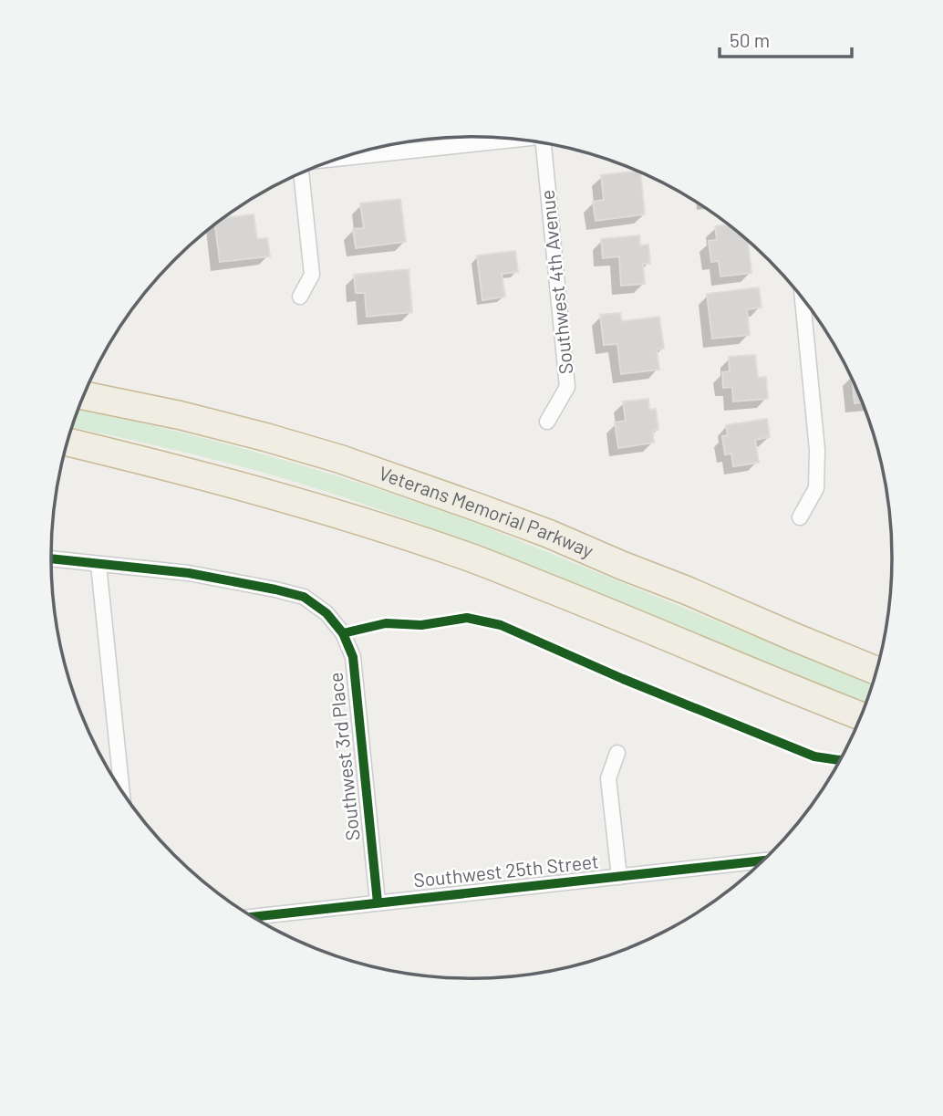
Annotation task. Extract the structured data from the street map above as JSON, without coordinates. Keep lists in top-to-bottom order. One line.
{"streets":{"highway":["Veterans Memorial Parkway"],"street":["Southwest 4th Avenue","Southwest 3rd Place","Southwest 25th Street"]},"crossings":[["Southwest 3rd Place","Southwest 25th Street"]],"scale_bar":"50 m"}
